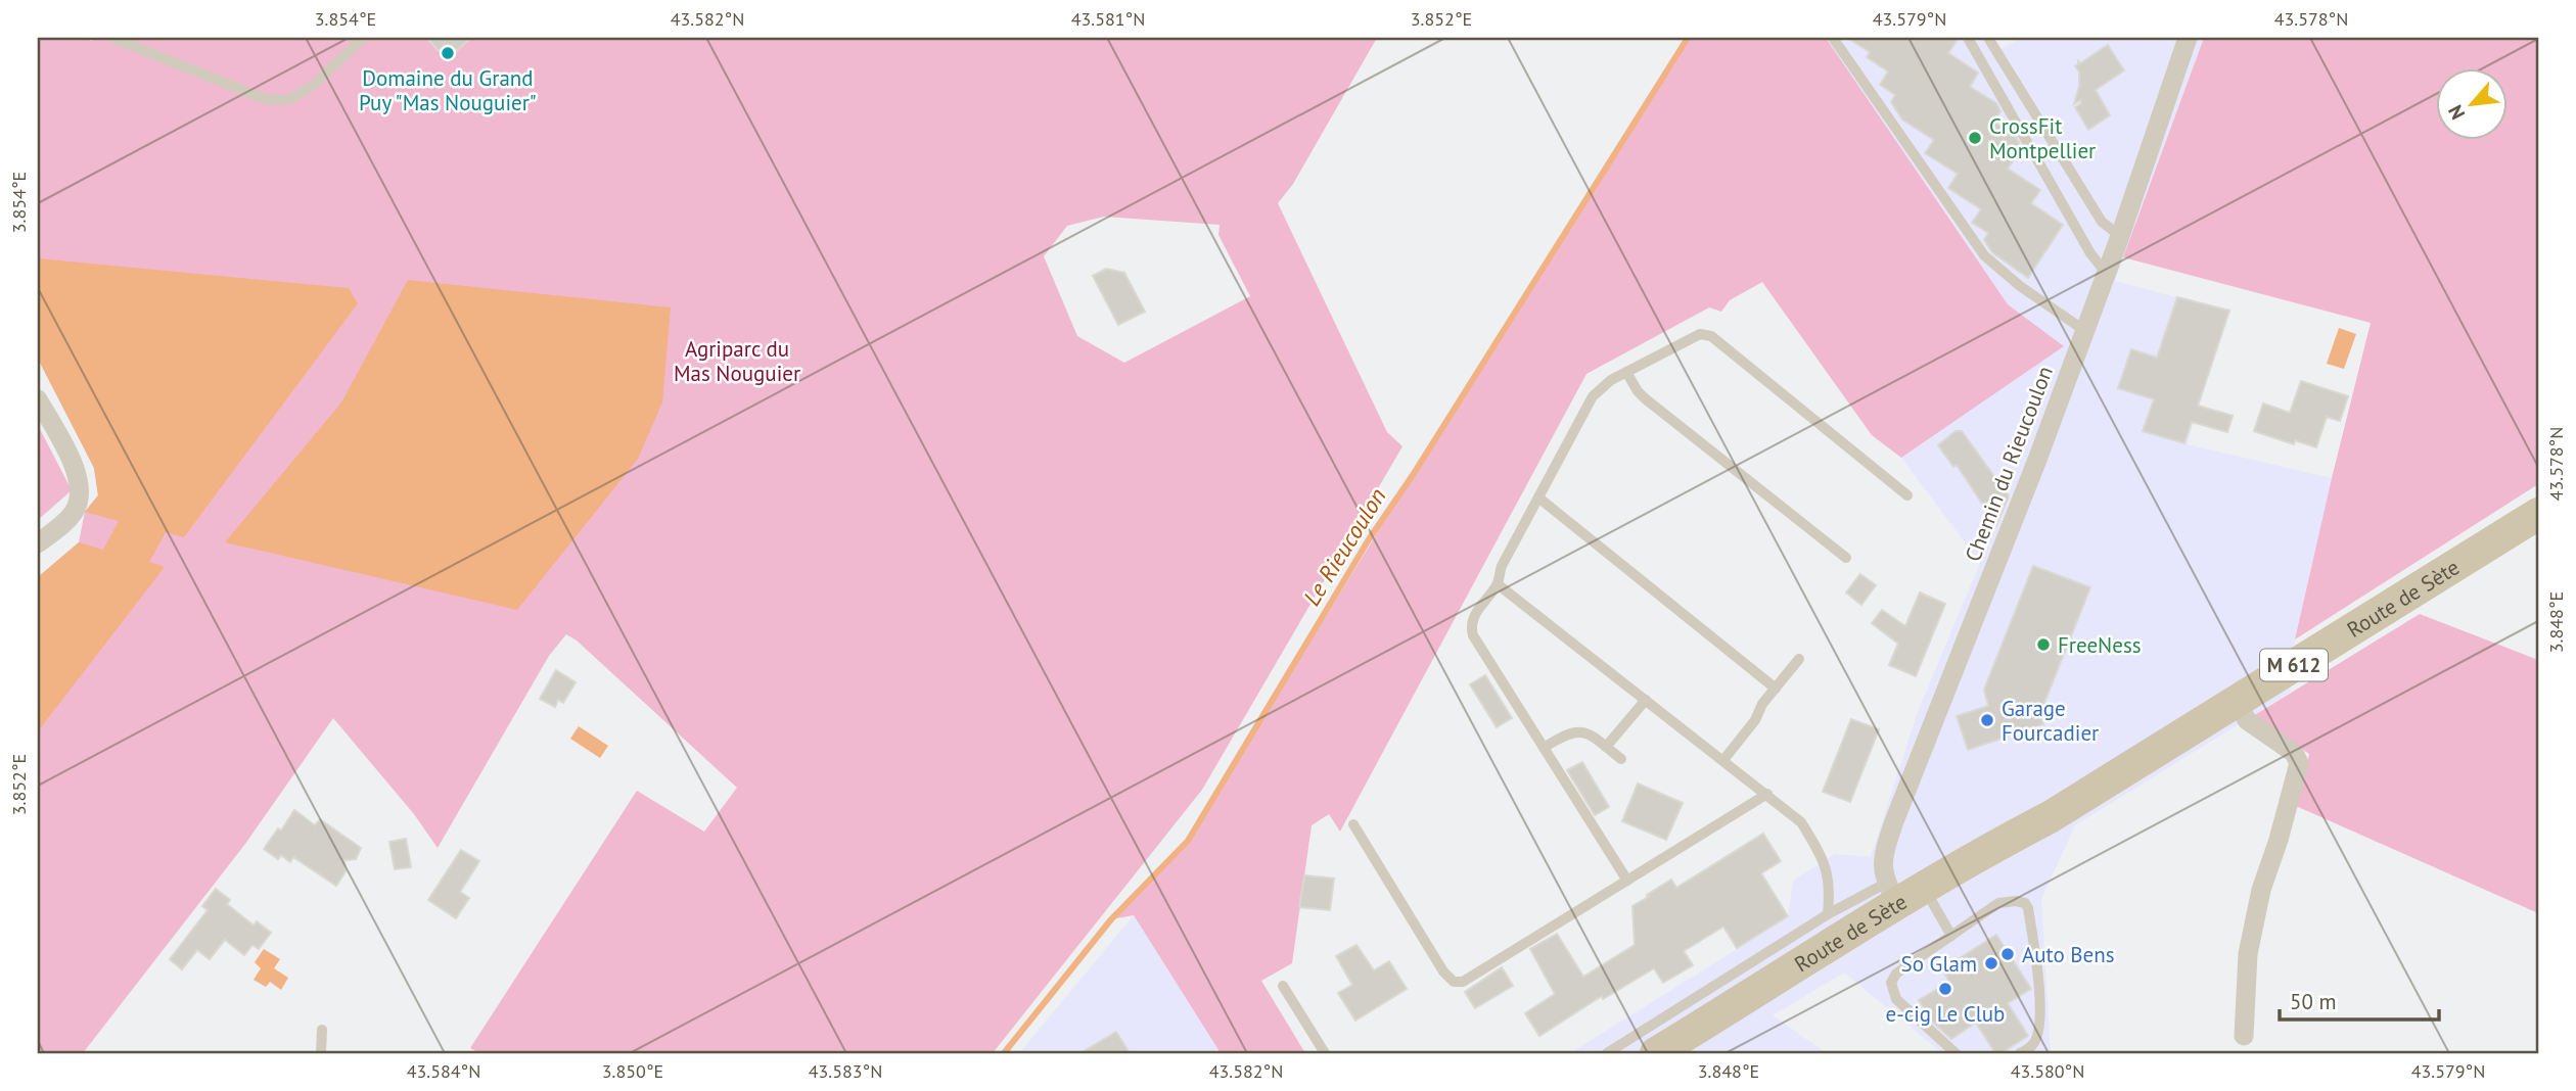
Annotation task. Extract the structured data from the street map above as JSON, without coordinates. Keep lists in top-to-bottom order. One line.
{"streets":{"main road":["Route de Sète","M 612"],"street":["Chemin du Rieucoulon"]},"crossings":[["Chemin du Rieucoulon","Route de Sète"]],"water":["Le Rieucoulon"],"parks":["Agriparc du Mas Nouguier"],"places":["Domaine du Grand Puy \"Mas Nouguier\"","CrossFit Montpellier","FreeNess","Garage Fourcadier","Auto Bens","So Glam","e-cig Le Club"],"scale_bar":"50 m","north":"bottom left","coordinates":["3.854°E","43.582°N","43.581°N","3.852°E","43.579°N","43.578°N","3.848°E","43.584°N","3.850°E","43.583°N","43.580°N"]}
